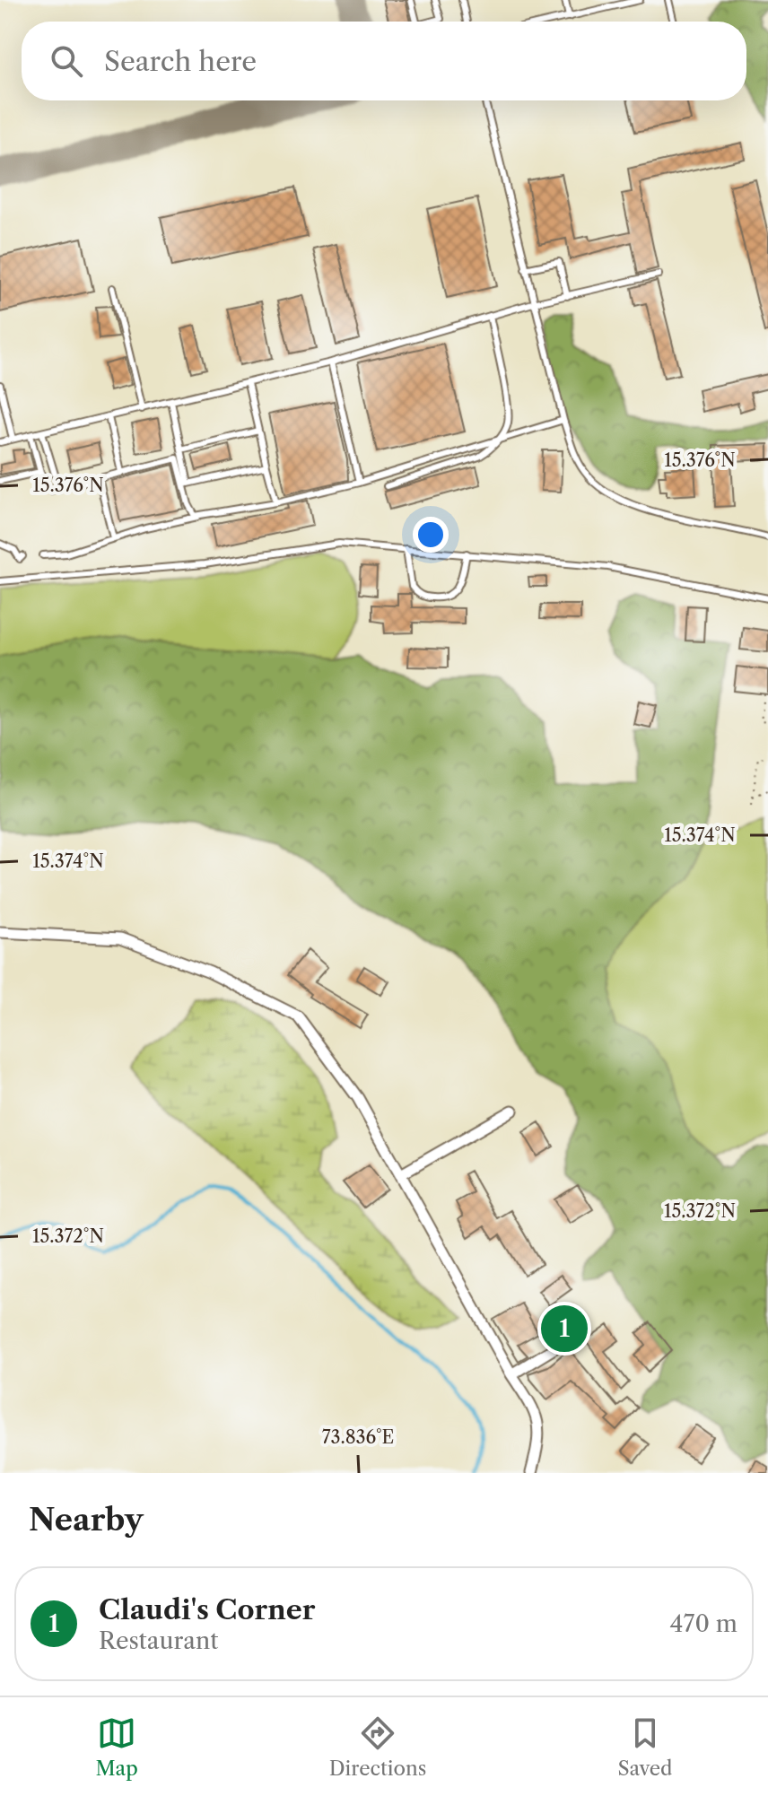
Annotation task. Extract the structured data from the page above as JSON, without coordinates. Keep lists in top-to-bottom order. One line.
{"page":{"search":"Search here","pins":"1","heading":"Nearby","list":[{"mark":"1","name":"Claudi's Corner","note":"Restaurant","value":"470 m"}],"nav":["Map","Directions","Saved"]},"coordinates":["15.376°N","15.374°N","15.372°N","73.836°E"]}
